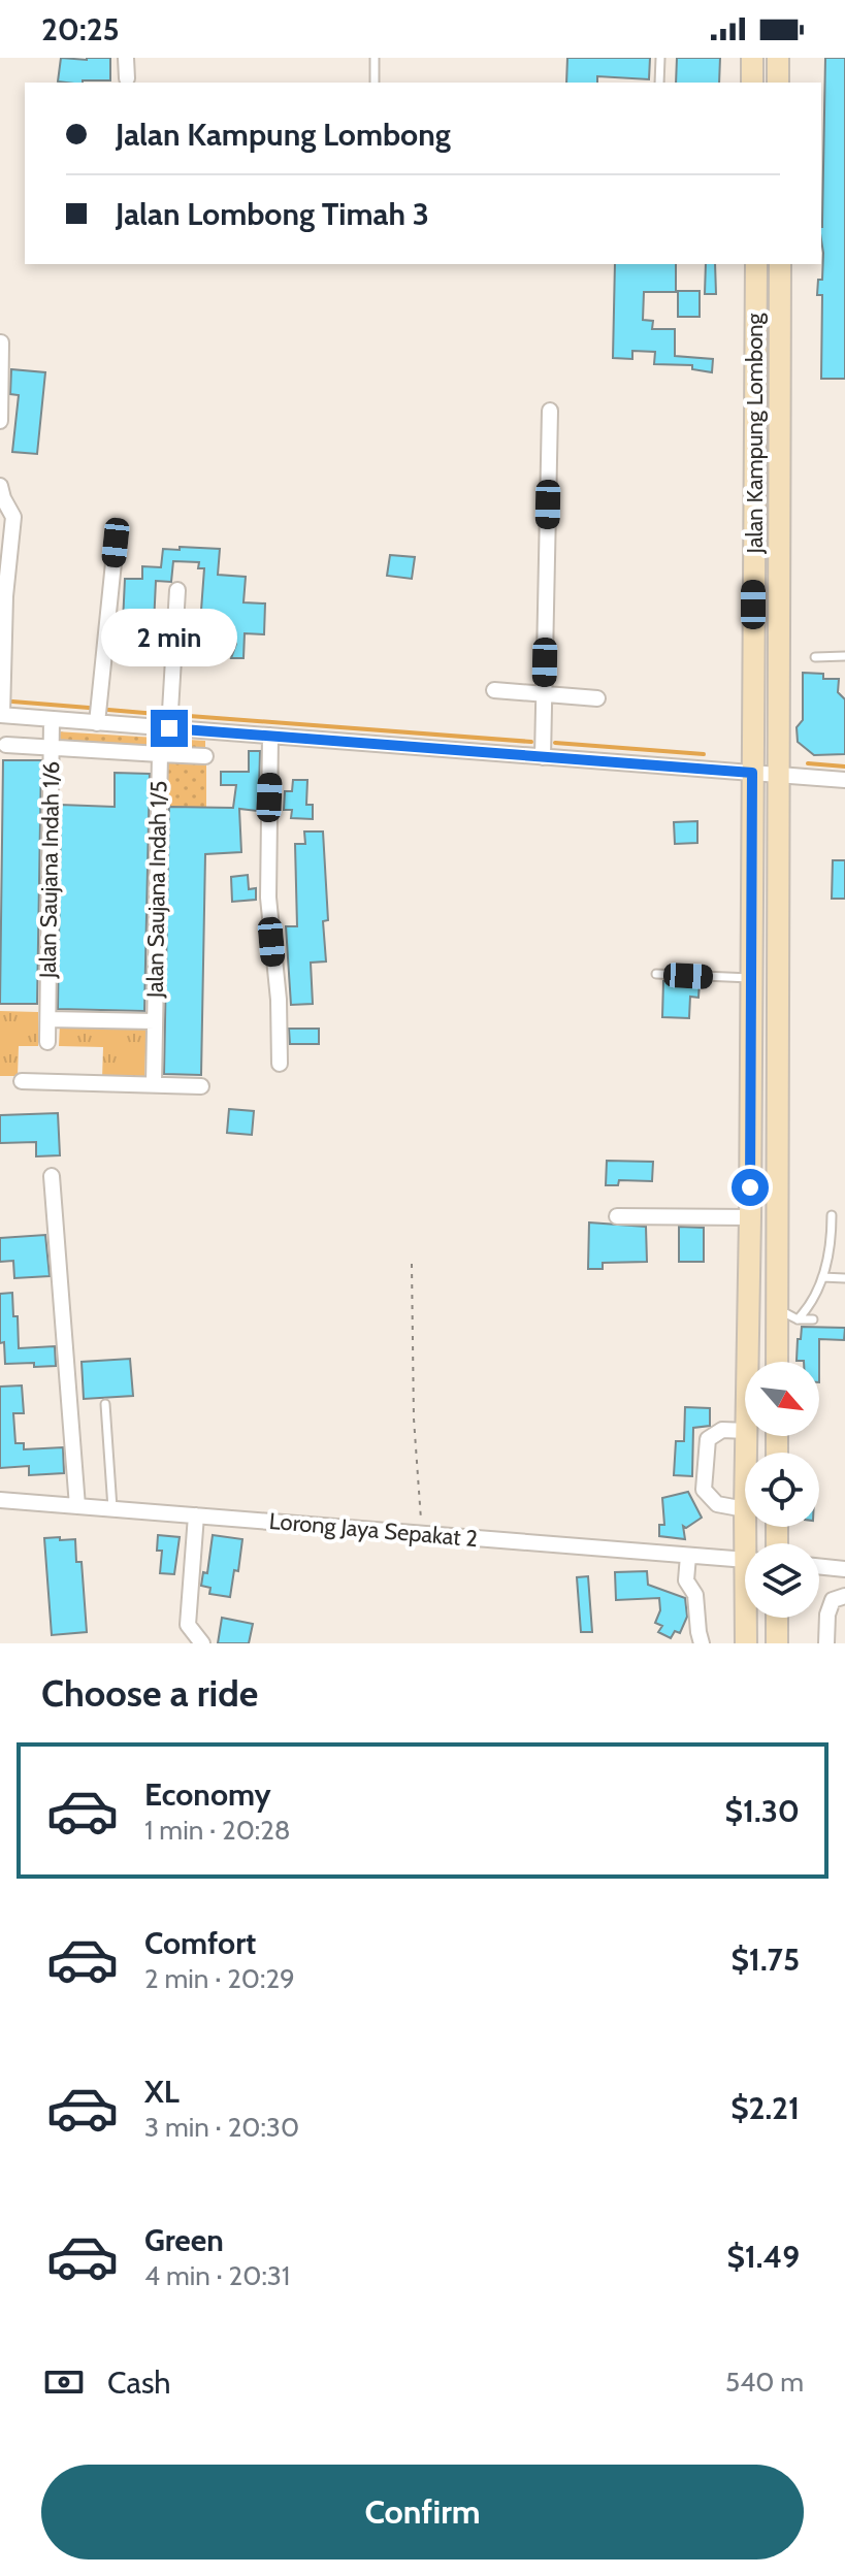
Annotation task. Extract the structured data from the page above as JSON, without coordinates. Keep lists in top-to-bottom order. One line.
{"streets":{"street":["Jalan Kampung Lombong","Jalan Saujana Indah 1/6","Jalan Saujana Indah 1/5","Lorong Jaya Sepakat 2"]},"crossings":[["Jalan Saujana Indah 1/6","Jalan Saujana Indah 1/5"]],"north":"bottom right","page":{"status":"20:25","banner":["Jalan Kampung Lombong","Jalan Lombong Timah 3"],"bubble":"2 min","heading":"Choose a ride","list":[{"name":"Economy","note":"1 min · 20:28","value":"$1.30"},{"name":"Comfort","note":"2 min · 20:29","value":"$1.75"},{"name":"XL","note":"3 min · 20:30","value":"$2.21"},{"name":"Green","note":"4 min · 20:31","value":"$1.49"}],"pay":["Cash","540 m"],"buttons":"Confirm"}}
